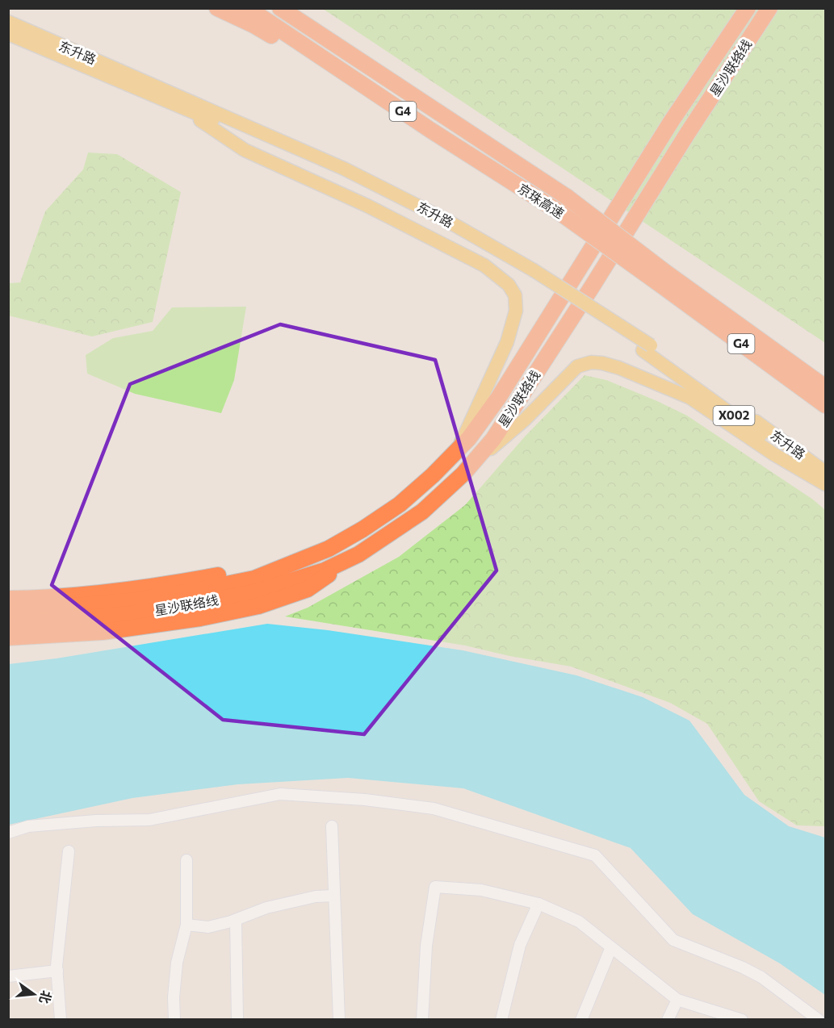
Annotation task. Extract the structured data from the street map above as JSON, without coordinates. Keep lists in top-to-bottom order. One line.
{"streets":{"highway":["星沙联络线","G4","京珠高速"],"main road":["东升路","X002"]},"north":"right"}
